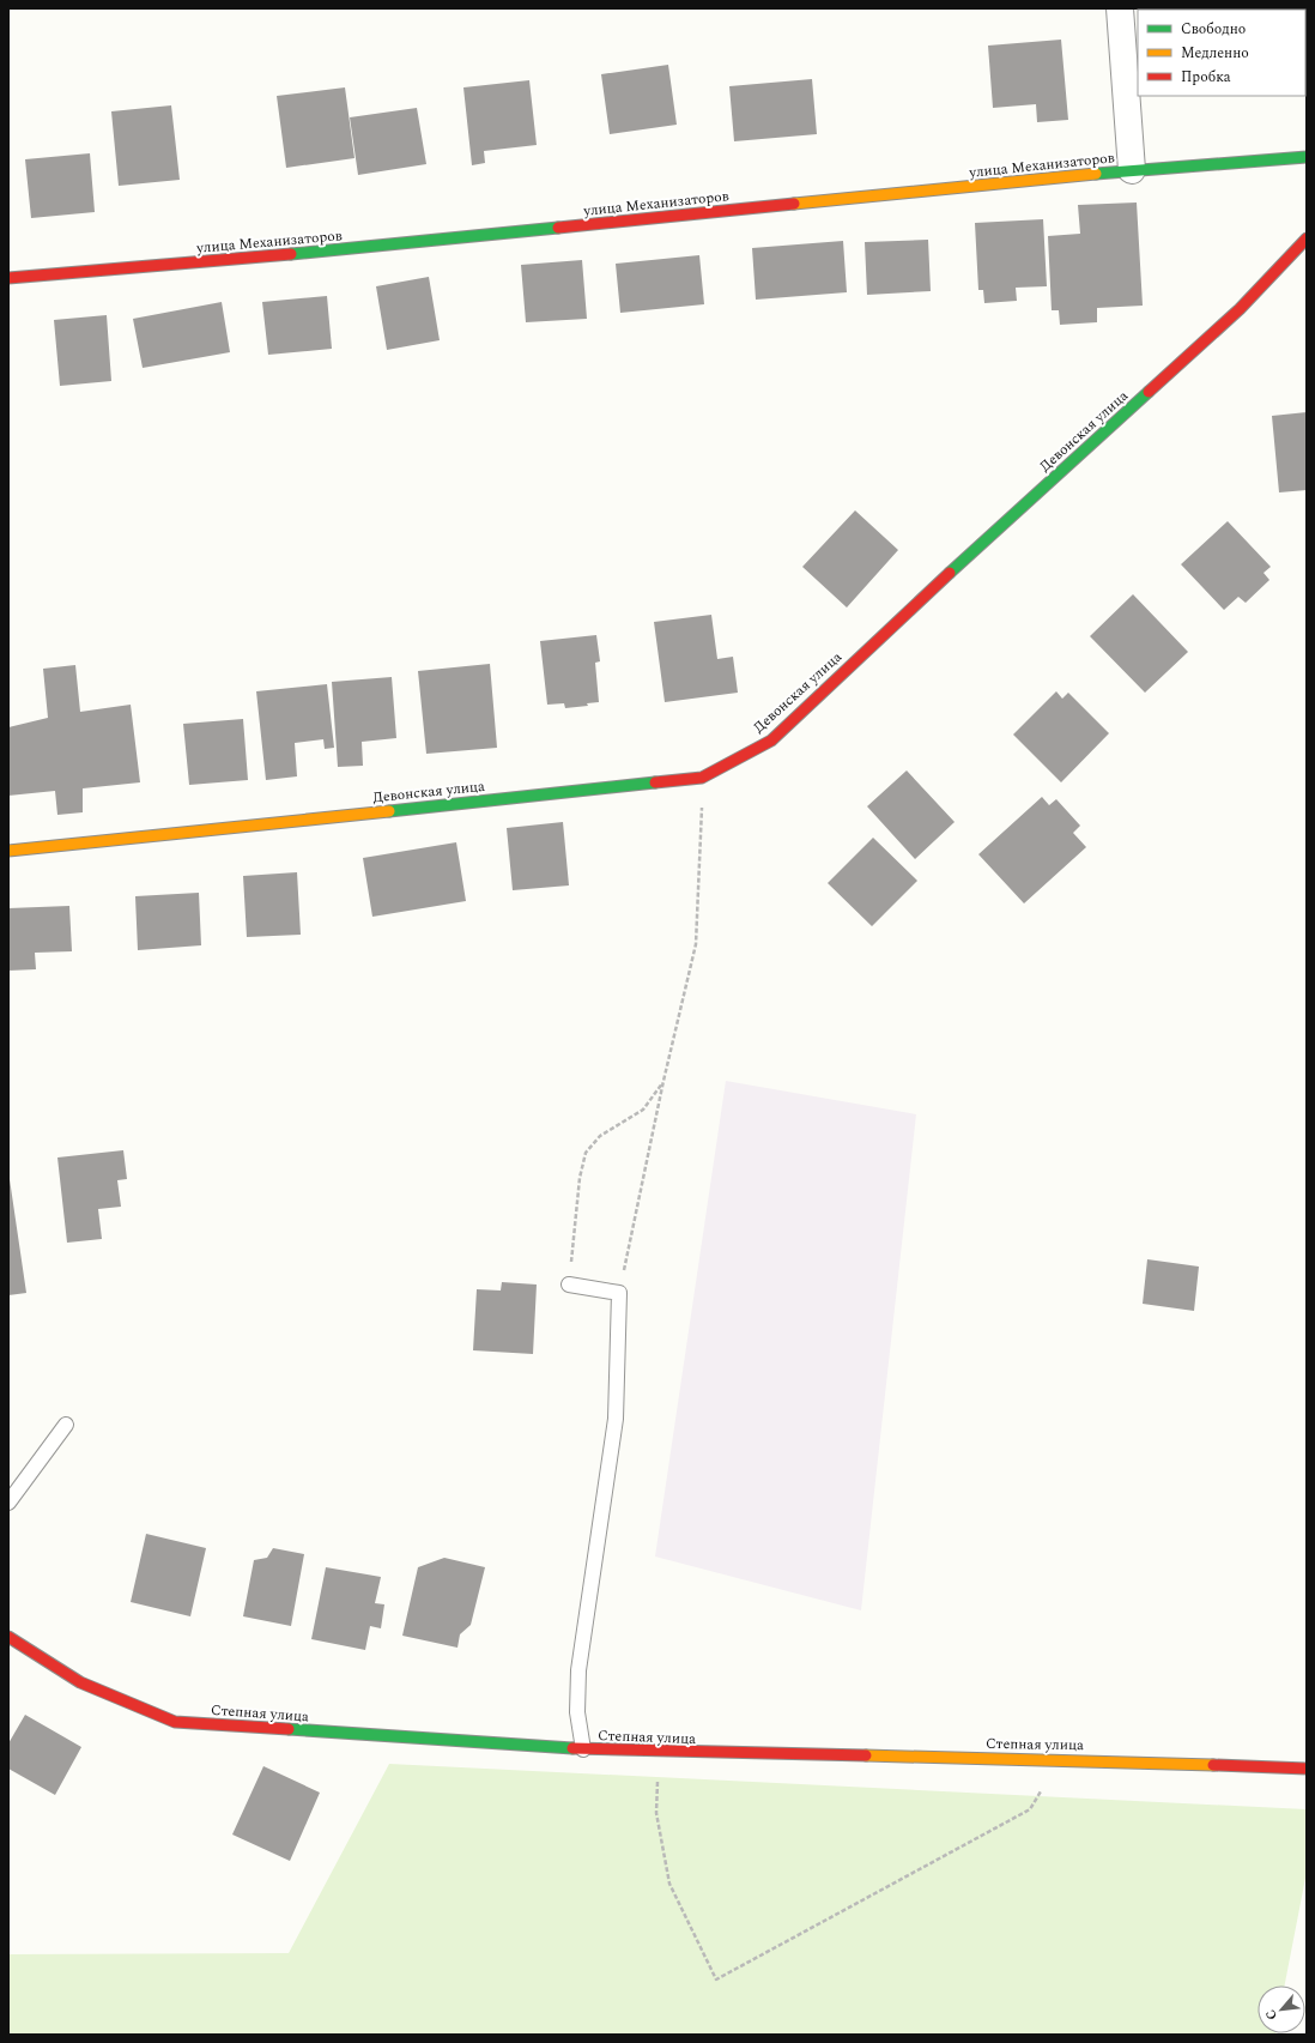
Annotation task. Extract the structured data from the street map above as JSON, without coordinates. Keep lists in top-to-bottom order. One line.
{"streets":{"street":["улица Механизаторов","Девонская улица","Степная улица"]},"legend":["Свободно","Медленно","Пробка"],"north":"bottom left"}
